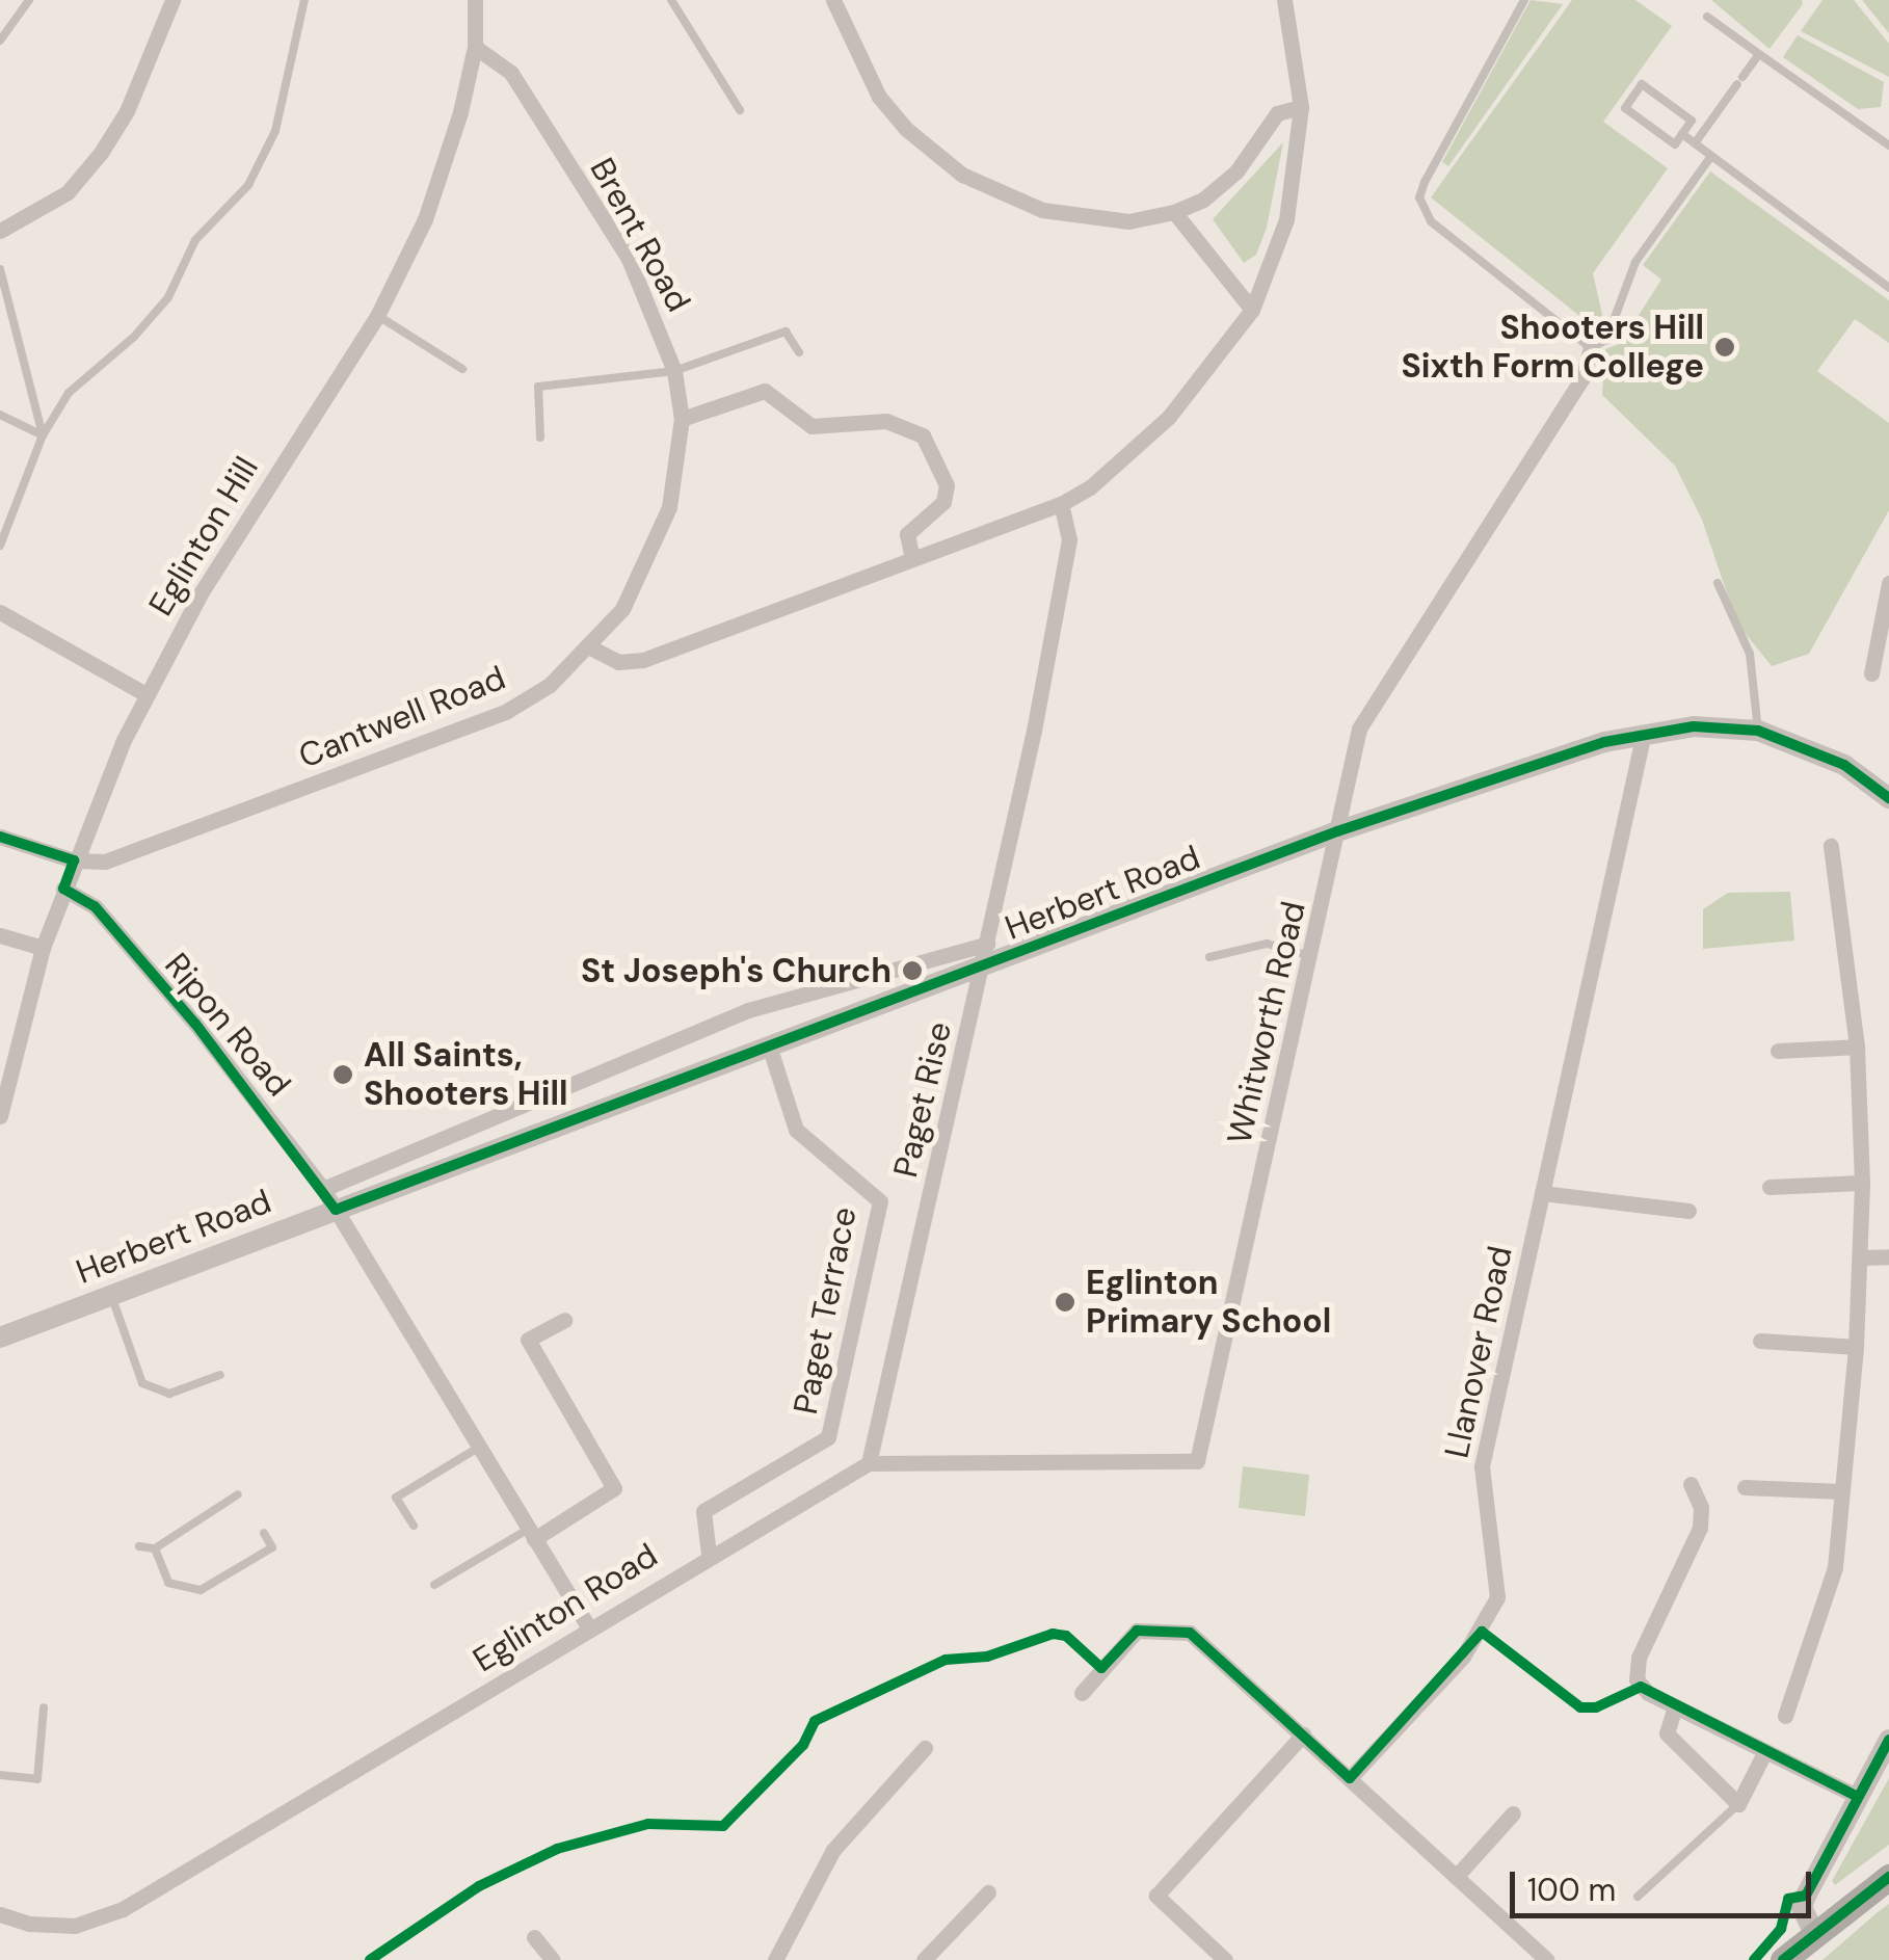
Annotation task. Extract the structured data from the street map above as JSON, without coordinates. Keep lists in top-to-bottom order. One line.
{"streets":{"street":["Brent Road","Eglinton Hill","Cantwell Road","Herbert Road","Whitworth Road","Ripon Road","Paget Rise","Paget Terrace","Llanover Road","Eglinton Road"]},"crossings":[["Brent Road","Eglinton Hill"],["Brent Road","Cantwell Road"],["Eglinton Hill","Cantwell Road"],["Eglinton Hill","Ripon Road"],["Herbert Road","Whitworth Road"],["Herbert Road","Ripon Road"],["Herbert Road","Paget Rise"],["Herbert Road","Paget Terrace"],["Herbert Road","Llanover Road"],["Whitworth Road","Eglinton Road"],["Ripon Road","Eglinton Road"],["Paget Rise","Eglinton Road"],["Paget Terrace","Eglinton Road"]],"places":["Shooters Hill Sixth Form College","St Joseph's Church","All Saints, Shooters Hill","Eglinton Primary School"],"scale_bar":"100 m"}
